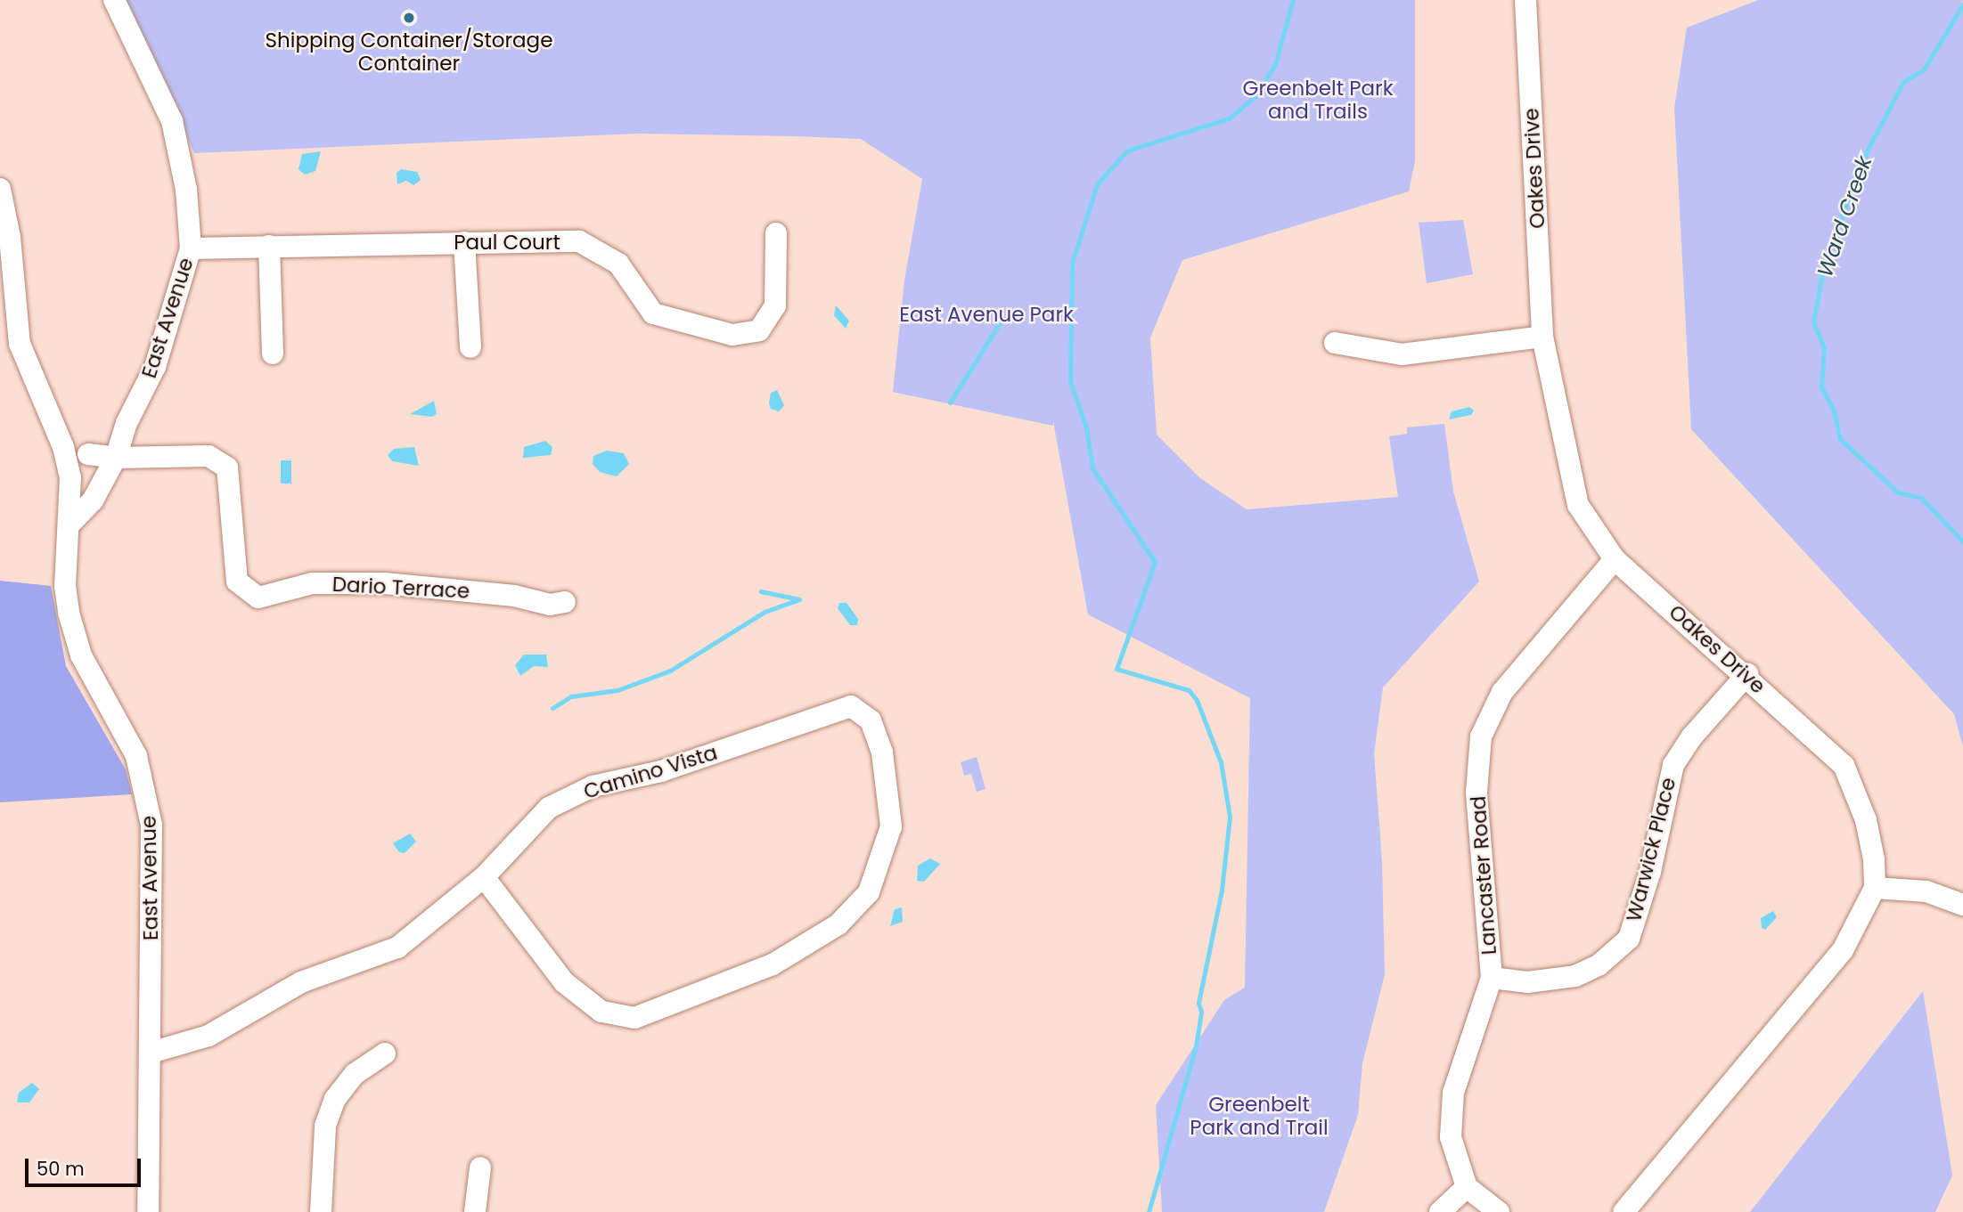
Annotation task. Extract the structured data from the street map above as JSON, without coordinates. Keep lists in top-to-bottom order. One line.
{"streets":{"street":["Oakes Drive","Paul Court","East Avenue","Dario Terrace","Camino Vista","Warwick Place","Lancaster Road"]},"crossings":[["Oakes Drive","Warwick Place"],["Oakes Drive","Lancaster Road"],["Paul Court","East Avenue"],["East Avenue","Dario Terrace"],["East Avenue","Camino Vista"],["Warwick Place","Lancaster Road"]],"water":["Ward Creek"],"parks":["Greenbelt Park and Trails","East Avenue Park","Greenbelt Park and Trail"],"places":["Shipping Container/Storage Container"],"scale_bar":"50 m"}
